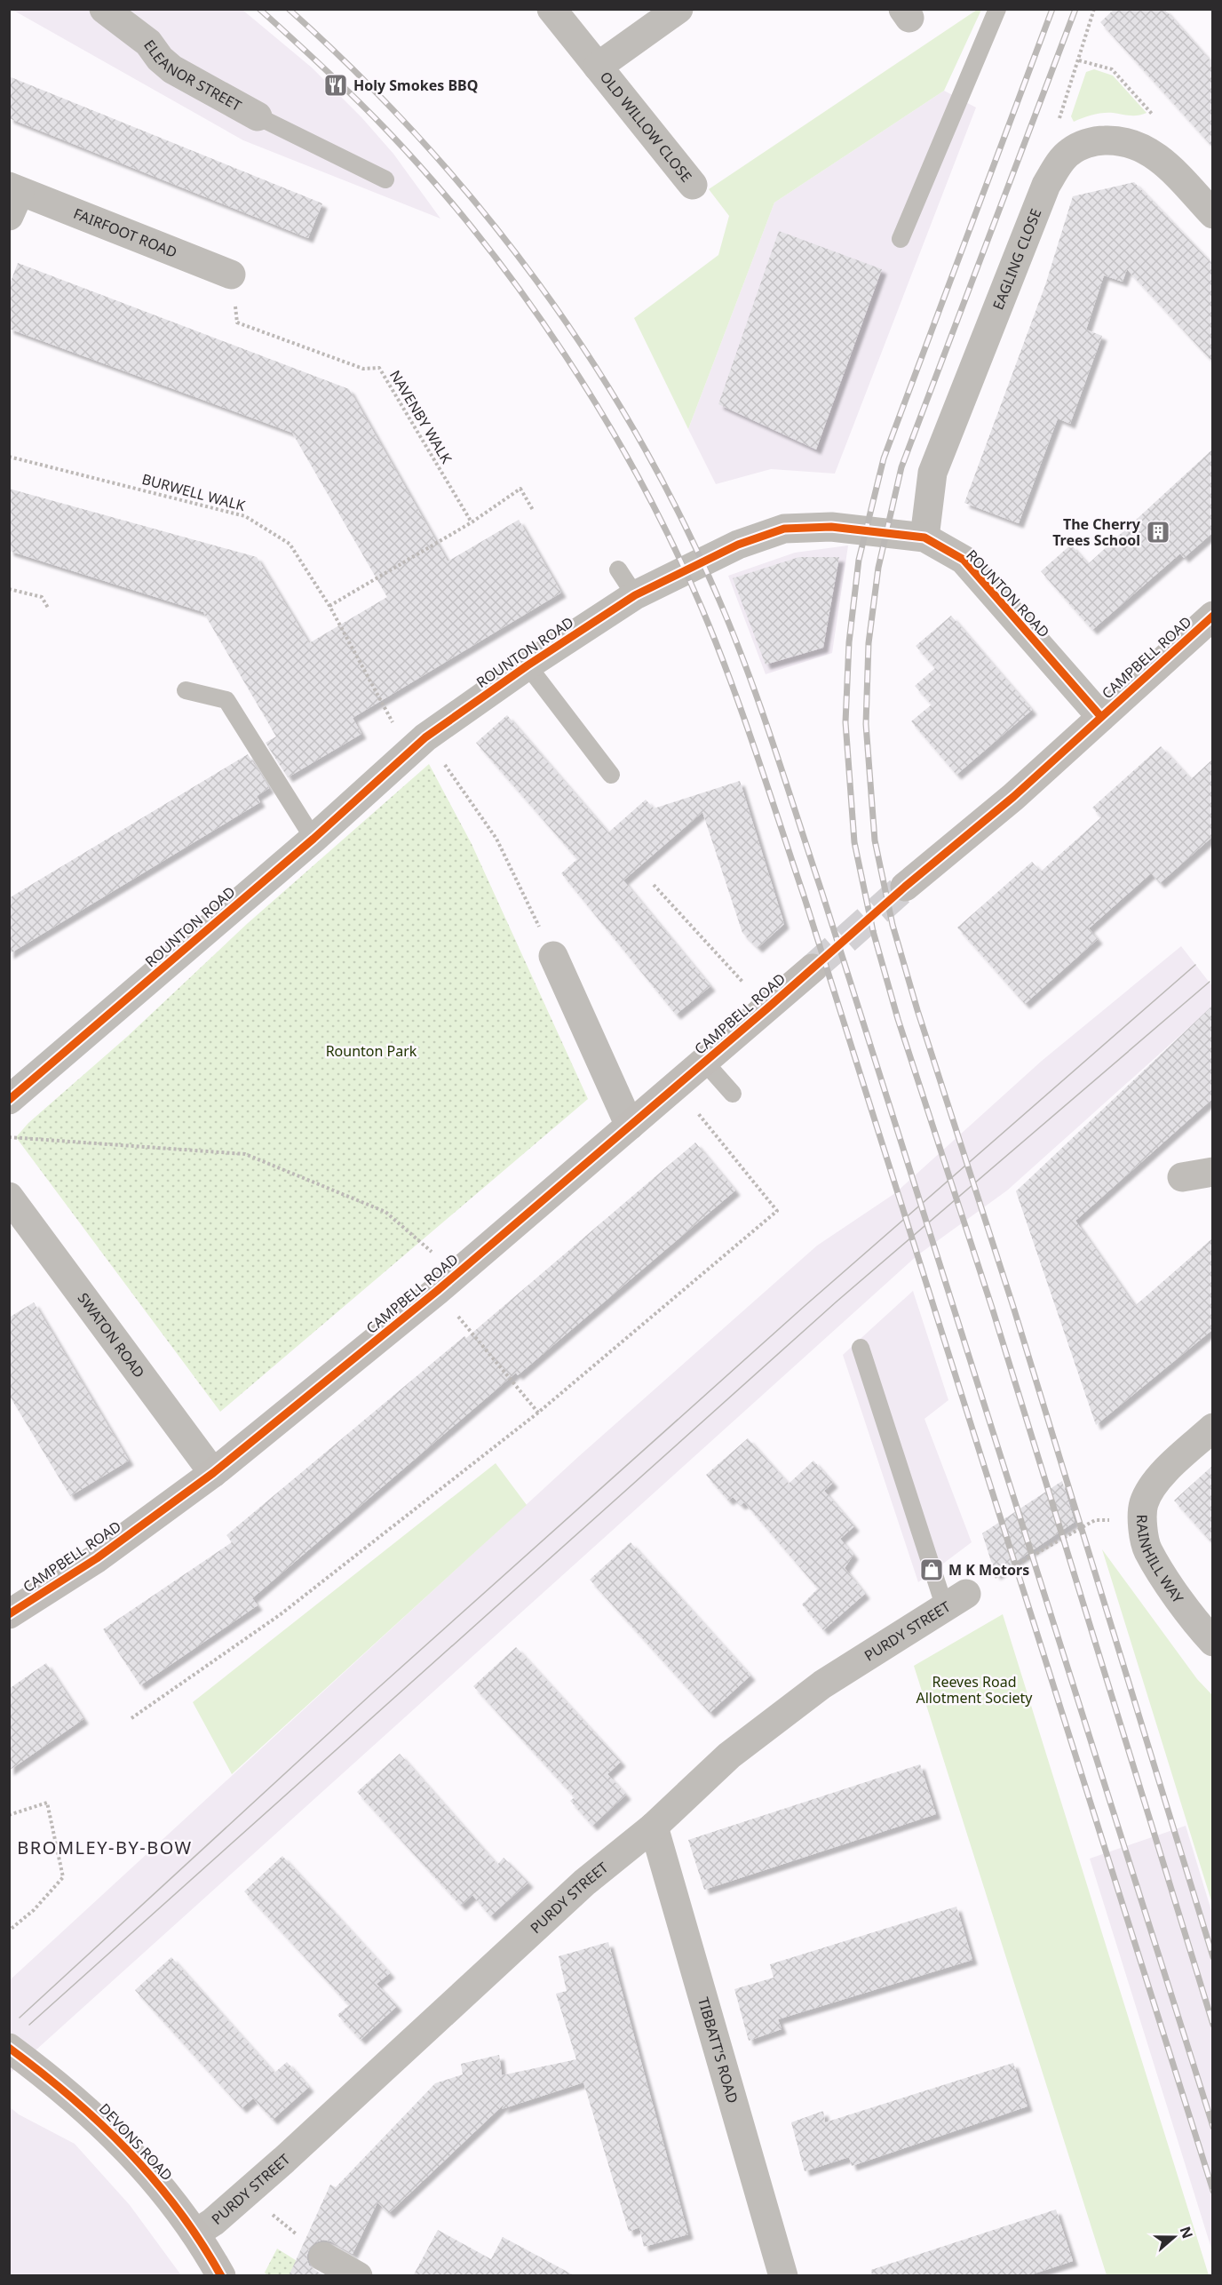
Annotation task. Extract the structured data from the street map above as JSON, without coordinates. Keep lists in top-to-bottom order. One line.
{"streets":{"street":["ELEANOR STREET","OLD WILLOW CLOSE","FAIRFOOT ROAD","EAGLING CLOSE","ROUNTON ROAD","CAMPBELL ROAD","SWATON ROAD","RAINHILL WAY","PURDY STREET","TIBBATT'S ROAD","DEVONS ROAD"],"path":["NAVENBY WALK","BURWELL WALK"]},"crossings":[["EAGLING CLOSE","ROUNTON ROAD"],["BURWELL WALK","ROUNTON ROAD"],["ROUNTON ROAD","CAMPBELL ROAD"],["CAMPBELL ROAD","SWATON ROAD"],["PURDY STREET","TIBBATT'S ROAD"],["PURDY STREET","DEVONS ROAD"]],"districts":["BROMLEY-BY-BOW"],"parks":["Rounton Park","Reeves Road Allotment Society"],"places":{"restaurant":["Holy Smokes BBQ"],"building":["The Cherry Trees School"],"shop":["M K Motors"]},"north":"right"}
